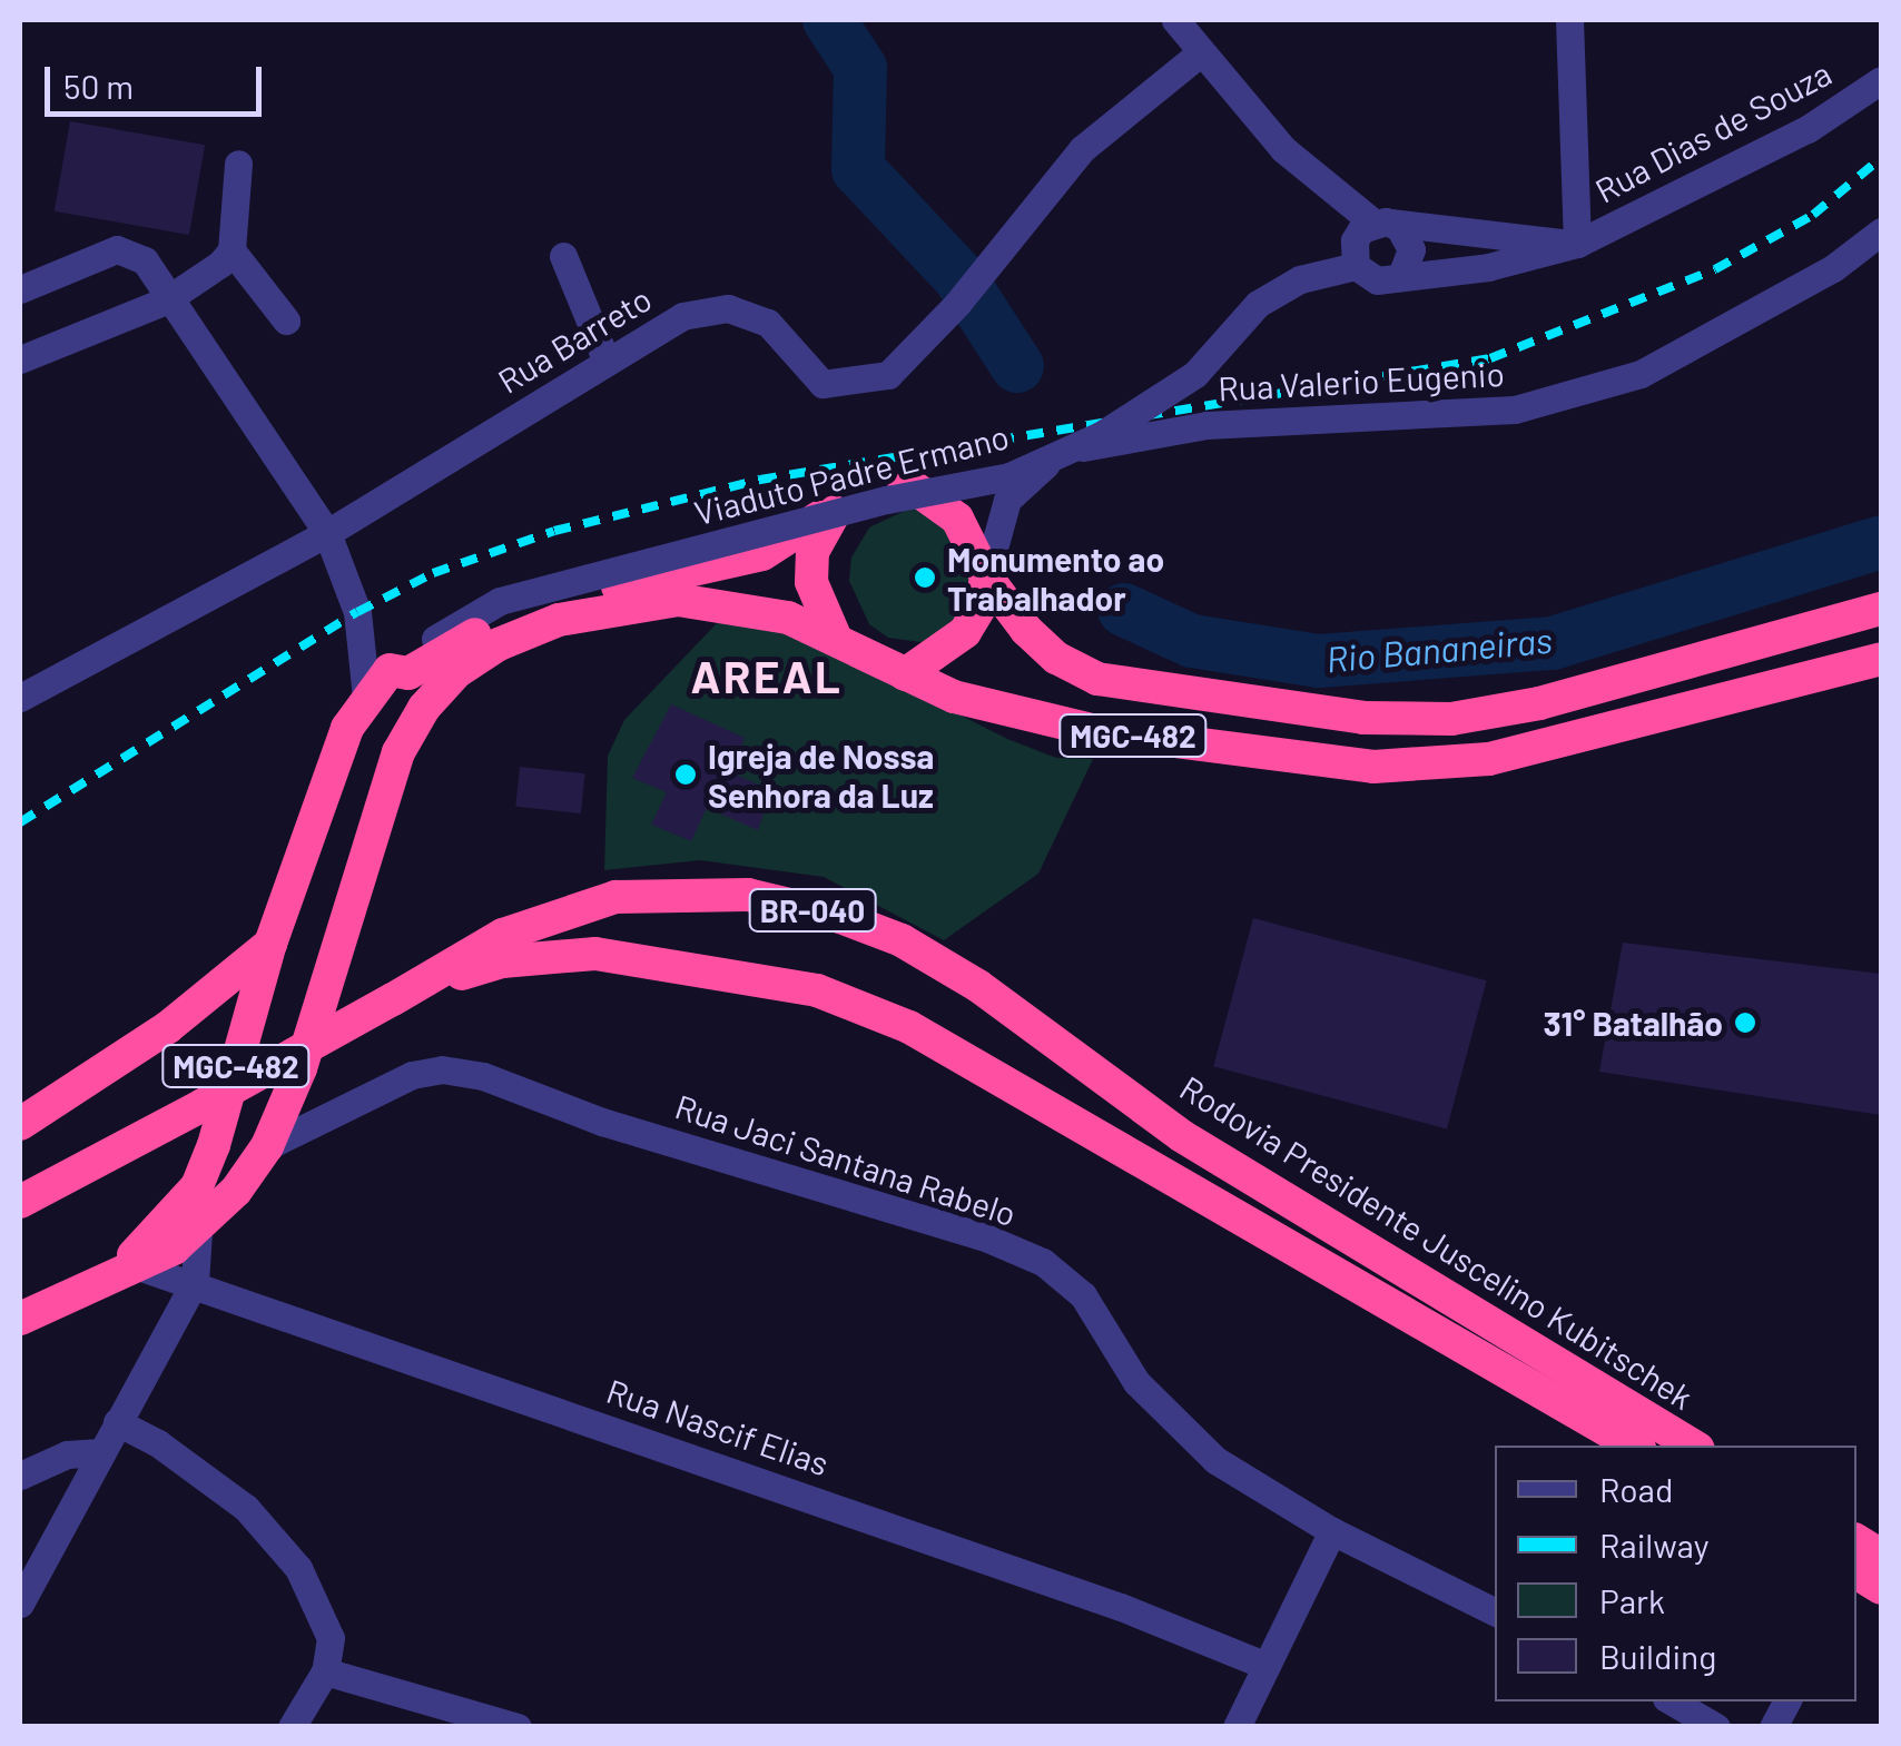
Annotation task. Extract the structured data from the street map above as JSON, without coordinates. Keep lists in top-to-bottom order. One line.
{"streets":{"highway":["MGC-482","BR-040","Rodovia Presidente Juscelino Kubitschek"],"street":["Rua Dias de Souza","Rua Barreto","Rua Valerio Eugenio","Viaduto Padre Ermano","Rua Jaci Santana Rabelo","Rua Nascif Elias"]},"crossings":[["Rua Dias de Souza","Viaduto Padre Ermano"],["Rua Valerio Eugenio","MGC-482"],["Viaduto Padre Ermano","MGC-482"],["MGC-482","Rua Jaci Santana Rabelo"],["MGC-482","Rua Nascif Elias"]],"districts":["AREAL"],"water":["Rio Bananeiras"],"places":["Monumento ao Trabalhador","Igreja de Nossa Senhora da Luz","31° Batalhão"],"legend":["Road","Railway","Park","Building"],"scale_bar":"50 m"}
